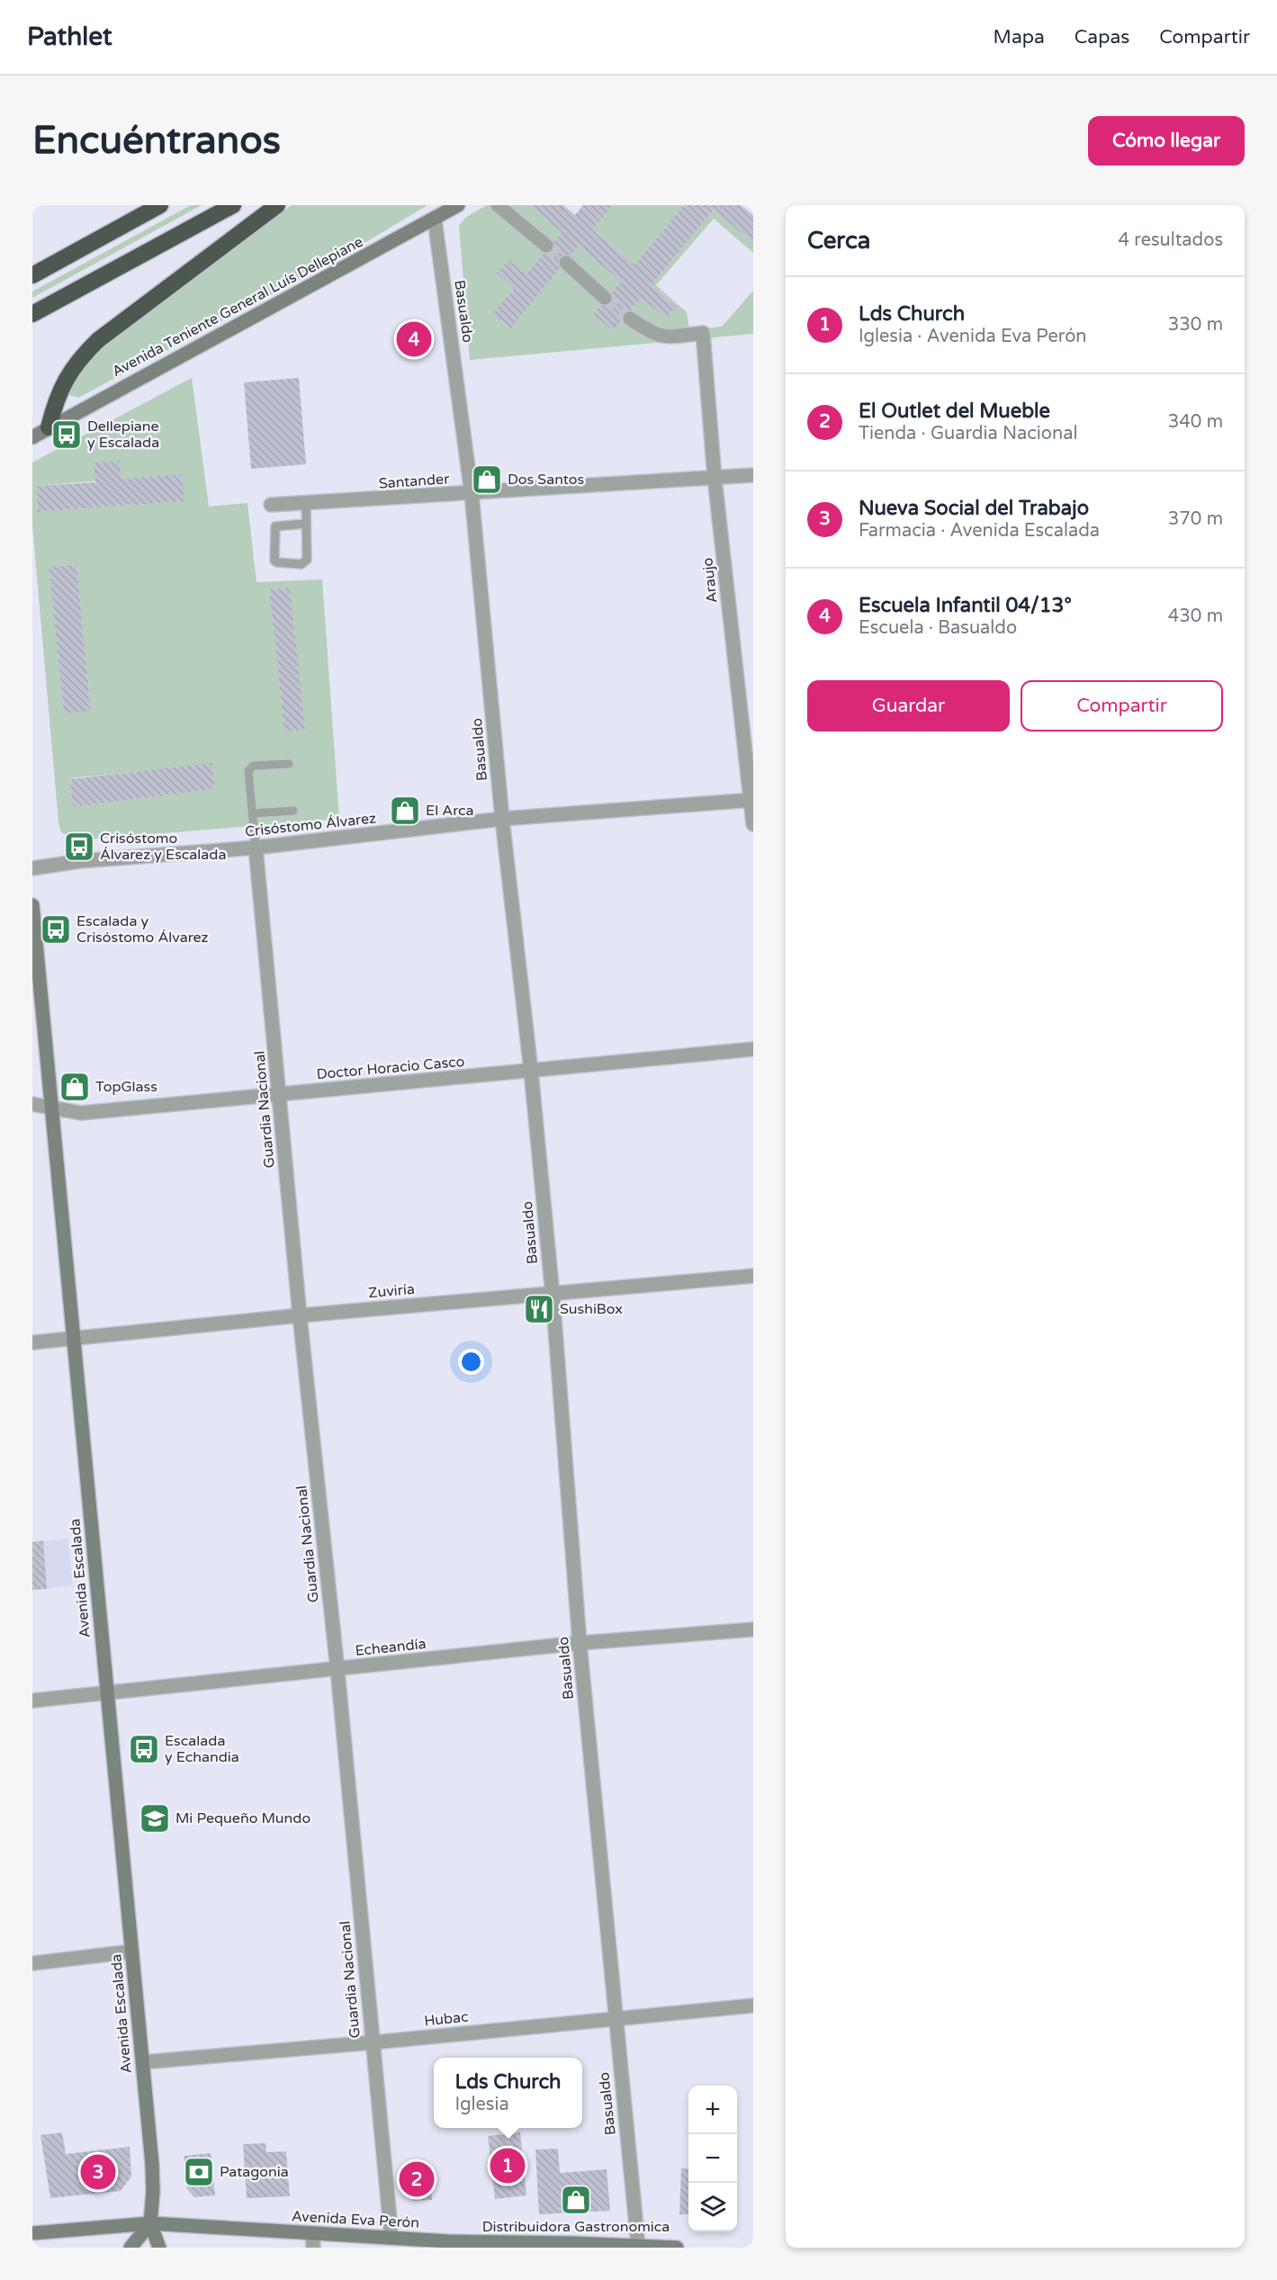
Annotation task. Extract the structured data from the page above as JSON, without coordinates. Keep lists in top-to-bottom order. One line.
{"streets":{"main road":["Avenida Teniente General Luís Dellepiane","Avenida Escalada","Avenida Eva Perón"],"street":["Basualdo","Santander","Araujo","Crisóstomo Álvarez","Doctor Horacio Casco","Guardia Nacional","Zuviría","Echeandía","Hubac"]},"crossings":[["Avenida Teniente General Luís Dellepiane","Basualdo"],["Basualdo","Santander"],["Basualdo","Crisóstomo Álvarez"],["Basualdo","Doctor Horacio Casco"],["Basualdo","Zuviría"],["Basualdo","Echeandía"],["Basualdo","Hubac"],["Basualdo","Avenida Eva Perón"],["Santander","Araujo"],["Araujo","Crisóstomo Álvarez"],["Crisóstomo Álvarez","Guardia Nacional"],["Doctor Horacio Casco","Guardia Nacional"],["Doctor Horacio Casco","Avenida Escalada"],["Guardia Nacional","Zuviría"],["Guardia Nacional","Echeandía"],["Guardia Nacional","Hubac"],["Guardia Nacional","Avenida Eva Perón"],["Zuviría","Avenida Escalada"],["Avenida Escalada","Echeandía"],["Avenida Escalada","Hubac"],["Avenida Escalada","Avenida Eva Perón"]],"places":{"bus stop":["Dellepiane y Escalada","Crisóstomo Álvarez y Escalada","Escalada y Crisóstomo Álvarez","Escalada y Echandia"],"shop":["Dos Santos","El Arca","TopGlass","Distribuidora Gastronomica"],"restaurant":["SushiBox"],"school or university":["Mi Pequeño Mundo"],"bank":["Patagonia"]},"page":{"header":"Pathlet","nav":["Mapa","Capas","Compartir"],"buttons":["Cómo llegar",["Guardar","Compartir"]],"title":"Encuéntranos","heading":["Cerca","4 resultados"],"list":[{"mark":"1","name":"Lds Church","note":"Iglesia · Avenida Eva Perón","value":"330 m"},{"mark":"2","name":"El Outlet del Mueble","note":"Tienda · Guardia Nacional","value":"340 m"},{"mark":"3","name":"Nueva Social del Trabajo","note":"Farmacia · Avenida Escalada","value":"370 m"},{"mark":"4","name":"Escuela Infantil 04/13°","note":"Escuela · Basualdo","value":"430 m"}],"pins":["4","1","3","2"],"popup":["Lds Church","Iglesia"],"map_buttons":["+","−"]}}
